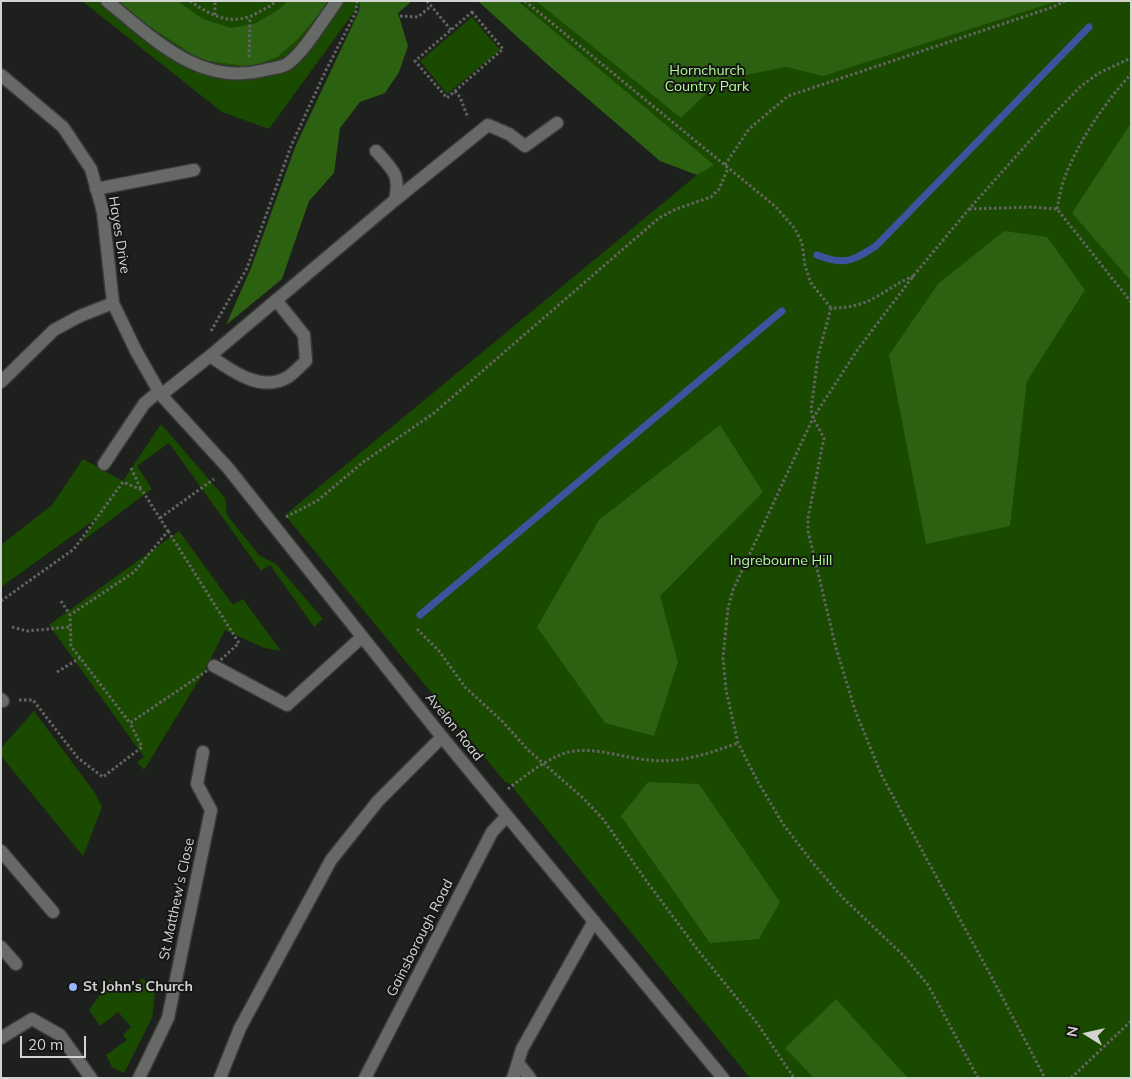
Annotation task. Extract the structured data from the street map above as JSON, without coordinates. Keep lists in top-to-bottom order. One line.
{"streets":{"street":["Hayes Drive","Avelon Road","St Matthew's Close","Gainsborough Road"]},"crossings":[["Hayes Drive","Avelon Road"],["Avelon Road","Gainsborough Road"]],"parks":["Hornchurch Country Park","Ingrebourne Hill"],"places":["St John's Church"],"scale_bar":"20 m","north":"left"}
